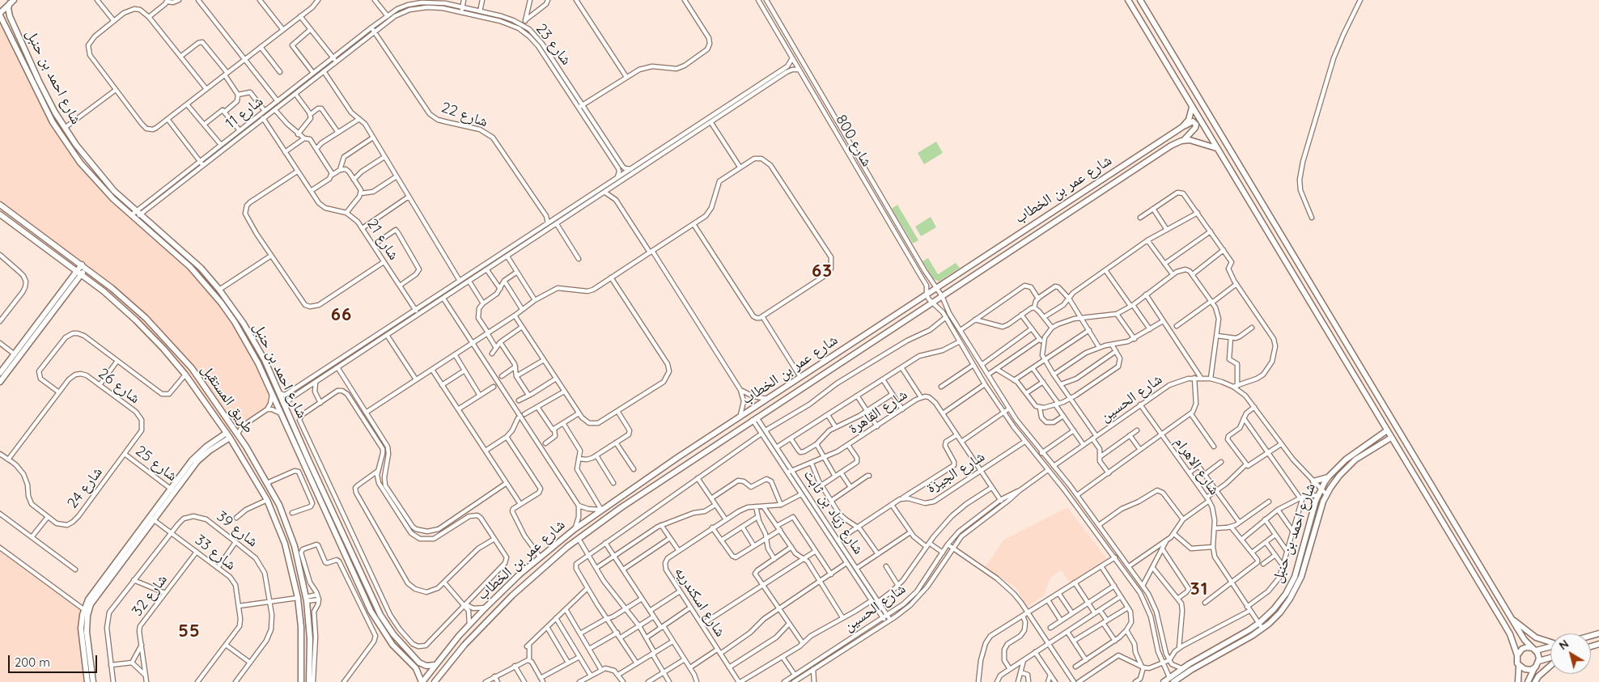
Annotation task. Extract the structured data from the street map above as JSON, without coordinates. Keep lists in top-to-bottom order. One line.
{"streets":{"street":["شارع 23","شارع احمد بن حنبل","شارع 11","شارع 22","شارع 800","شارع عمر بن الخطاب","شارع 21","شارع 26","شارع الحسين","طريق المستقبل","شارع القاهرة","شارع 25","شارع الاهرام","شارع الجيزة","شارع 24","شارع زياد بن ثابت","شارع 39","شارع 33","شارع 32","شارع اسكندريه"]},"crossings":[["شارع 23","شارع 11"],["شارع 23","شارع 22"],["شارع احمد بن حنبل","شارع 11"],["شارع احمد بن حنبل","شارع 800"],["شارع احمد بن حنبل","شارع عمر بن الخطاب"],["شارع احمد بن حنبل","شارع الحسين"],["شارع احمد بن حنبل","شارع الاهرام"],["شارع 11","شارع 22"],["شارع 11","شارع 21"],["شارع 800","شارع عمر بن الخطاب"],["شارع 800","شارع الحسين"],["شارع 800","شارع الجيزة"],["شارع عمر بن الخطاب","شارع زياد بن ثابت"],["شارع 26","شارع 25"],["شارع 26","شارع 24"],["شارع الحسين","شارع القاهرة"],["شارع الحسين","شارع الاهرام"],["شارع الحسين","شارع زياد بن ثابت"],["شارع القاهرة","شارع الجيزة"],["شارع القاهرة","شارع زياد بن ثابت"],["شارع 25","شارع 24"],["شارع زياد بن ثابت","شارع اسكندريه"],["شارع 39","شارع 33"],["شارع 33","شارع 32"]],"districts":["63","66","31","55"],"scale_bar":"200 m","north":"top left"}
